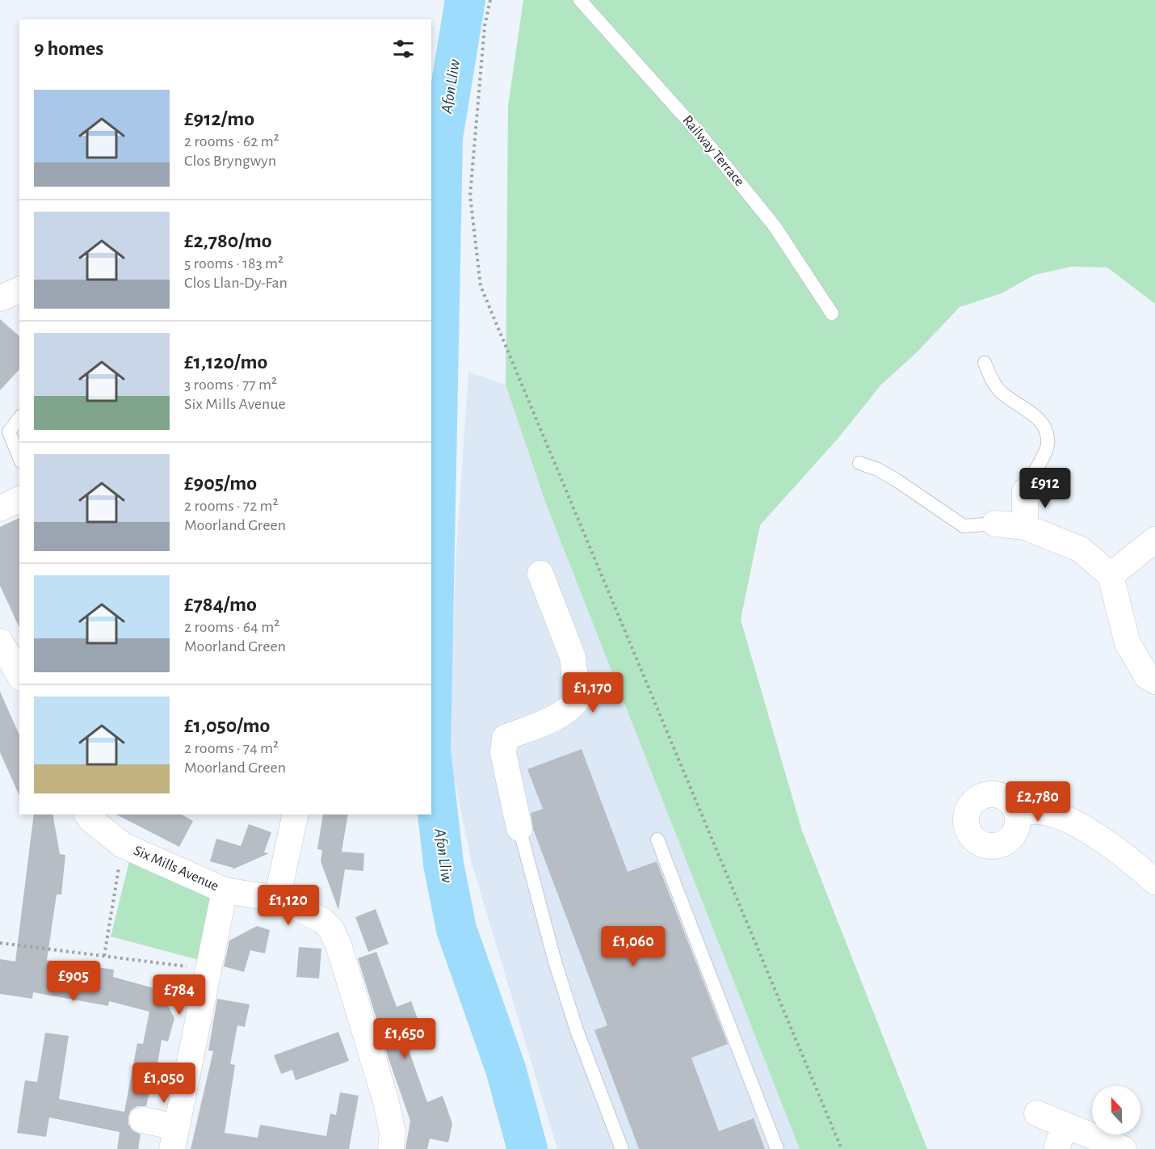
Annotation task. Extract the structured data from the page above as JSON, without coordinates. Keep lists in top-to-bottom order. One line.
{"streets":{"street":["Six Mills Avenue"],"lane":["Railway Terrace"]},"water":["Afon Lliw"],"north":"top","page":{"heading":"9 homes","list":[{"name":"£912/mo","note":"2 rooms · 62 m² · Clos Bryngwyn"},{"name":"£2,780/mo","note":"5 rooms · 183 m² · Clos Llan-Dy-Fan"},{"name":"£1,120/mo","note":"3 rooms · 77 m² · Six Mills Avenue"},{"name":"£905/mo","note":"2 rooms · 72 m² · Moorland Green"},{"name":"£784/mo","note":"2 rooms · 64 m² · Moorland Green"},{"name":"£1,050/mo","note":"2 rooms · 74 m² · Moorland Green"}],"price":["£912","£1,170","£2,780","£1,120","£1,060","£905","£784","£1,650","£1,050"]}}
